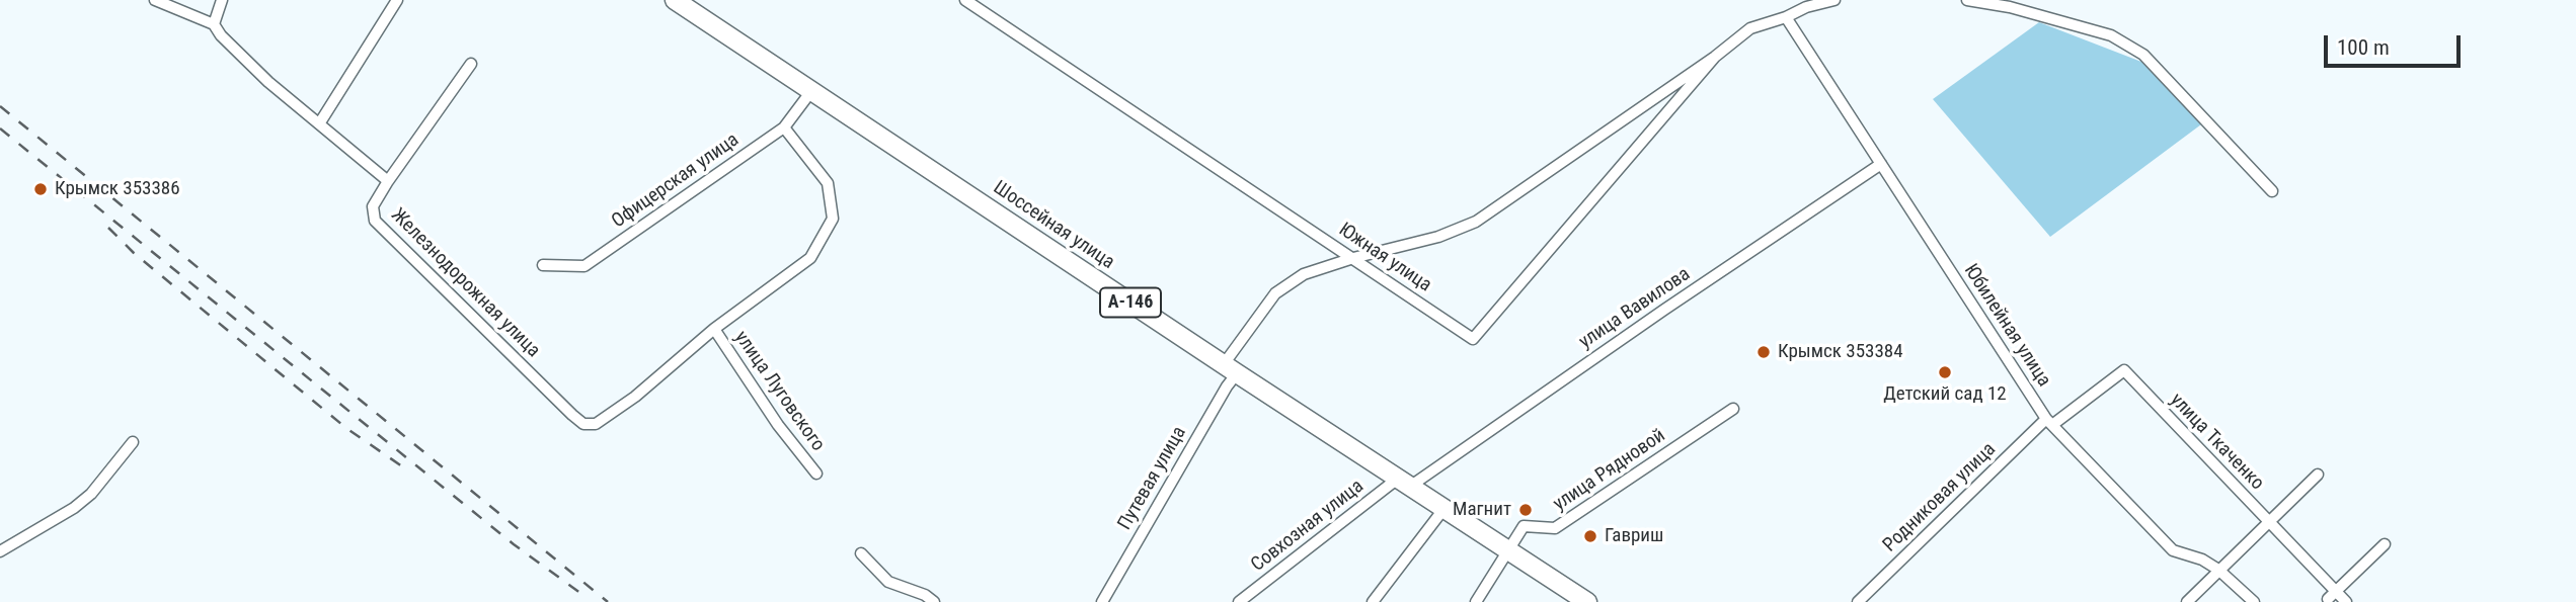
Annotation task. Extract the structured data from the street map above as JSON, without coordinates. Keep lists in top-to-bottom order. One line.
{"streets":{"highway":["Шоссейная улица","А-146"],"street":["Офицерская улица","Южная улица","Железнодорожная улица","улица Вавилова","Юбилейная улица","улица Луговского","улица Ткаченко","улица Рядновой","Путевая улица","Родниковая улица","Совхозная улица"]},"crossings":[["Офицерская улица","Шоссейная улица"],["Офицерская улица","улица Луговского"],["Шоссейная улица","улица Вавилова"],["Шоссейная улица","улица Рядновой"],["Шоссейная улица","Путевая улица"],["Шоссейная улица","Совхозная улица"],["Южная улица","Путевая улица"],["Железнодорожная улица","улица Луговского"],["улица Вавилова","Юбилейная улица"],["улица Вавилова","Совхозная улица"],["Юбилейная улица","улица Ткаченко"],["Юбилейная улица","Родниковая улица"],["улица Ткаченко","Родниковая улица"]],"places":["Крымск 353386","Крымск 353384","Детский сад 12","Магнит","Гавриш"],"scale_bar":"100 m"}
